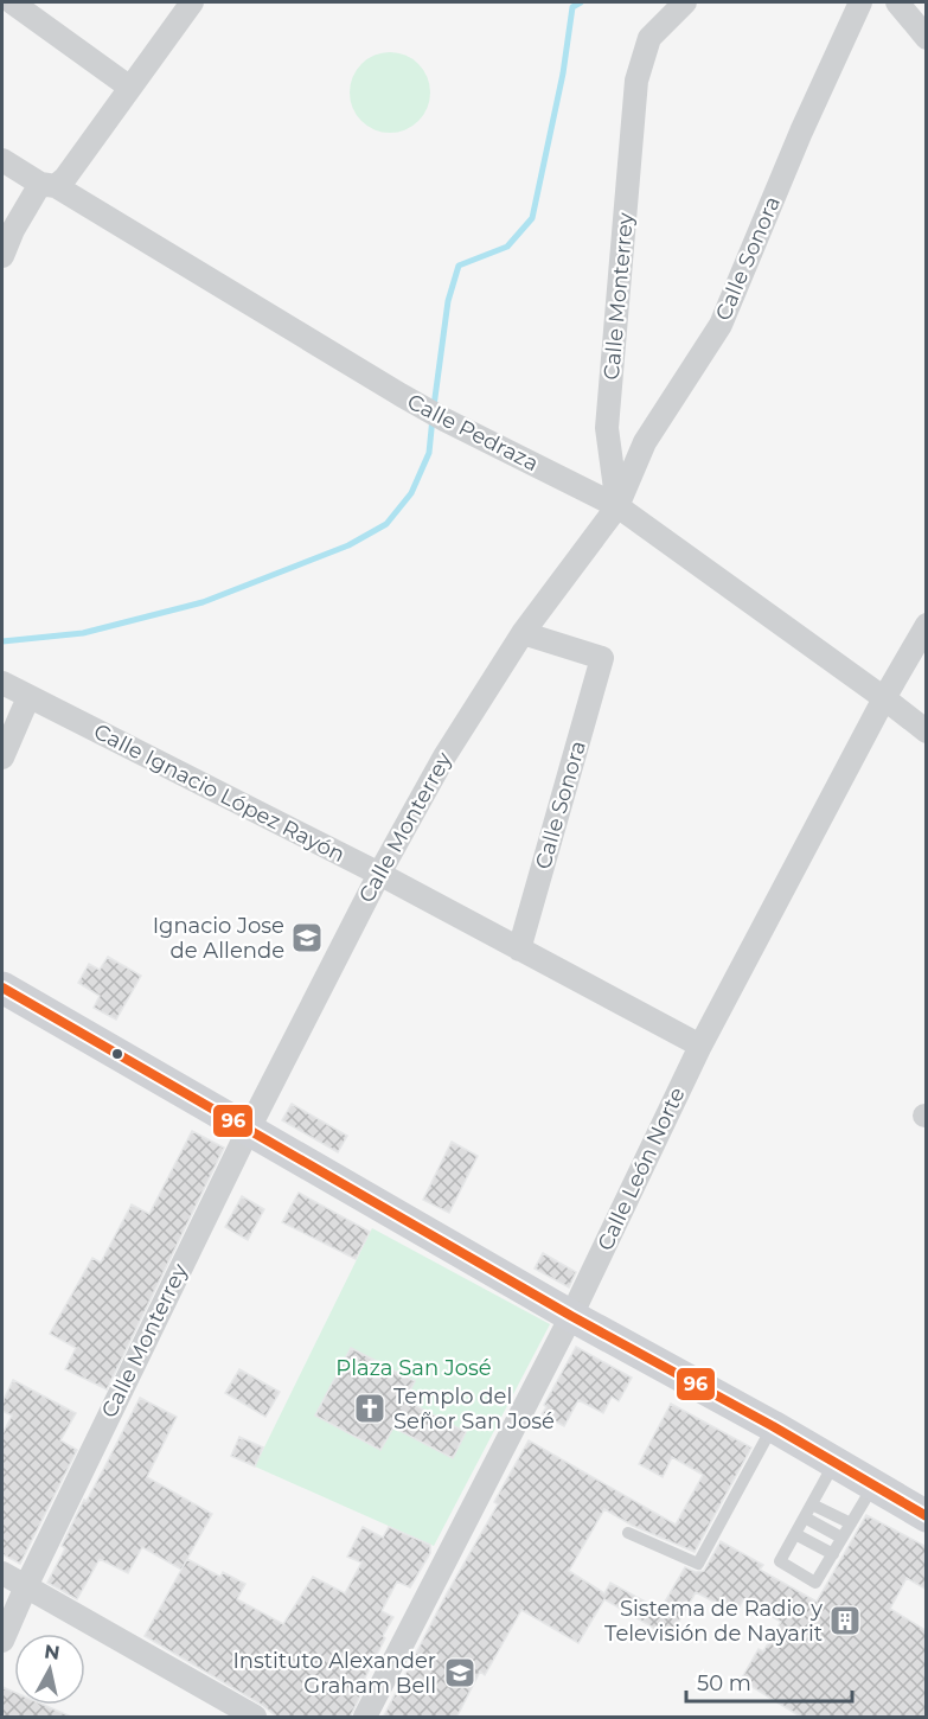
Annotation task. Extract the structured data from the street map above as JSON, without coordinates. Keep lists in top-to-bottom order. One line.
{"streets":{"street":["Calle Sonora","Calle Monterrey","Calle Pedraza","Calle Ignacio López Rayón","Calle León Norte"]},"crossings":[["Calle Sonora","Calle Monterrey"],["Calle Sonora","Calle Pedraza"],["Calle Sonora","Calle Ignacio López Rayón"],["Calle Monterrey","Calle Pedraza"],["Calle Monterrey","Calle Ignacio López Rayón"],["Calle Pedraza","Calle León Norte"],["Calle Ignacio López Rayón","Calle León Norte"]],"parks":["Plaza San José"],"places":{"school or university":["Ignacio Jose de Allende","Instituto Alexander Graham Bell"],"church":["Templo del Señor San José"],"building":["Sistema de Radio y Televisión de Nayarit"]},"lines":["transit line 96"],"scale_bar":"50 m","north":"top"}
